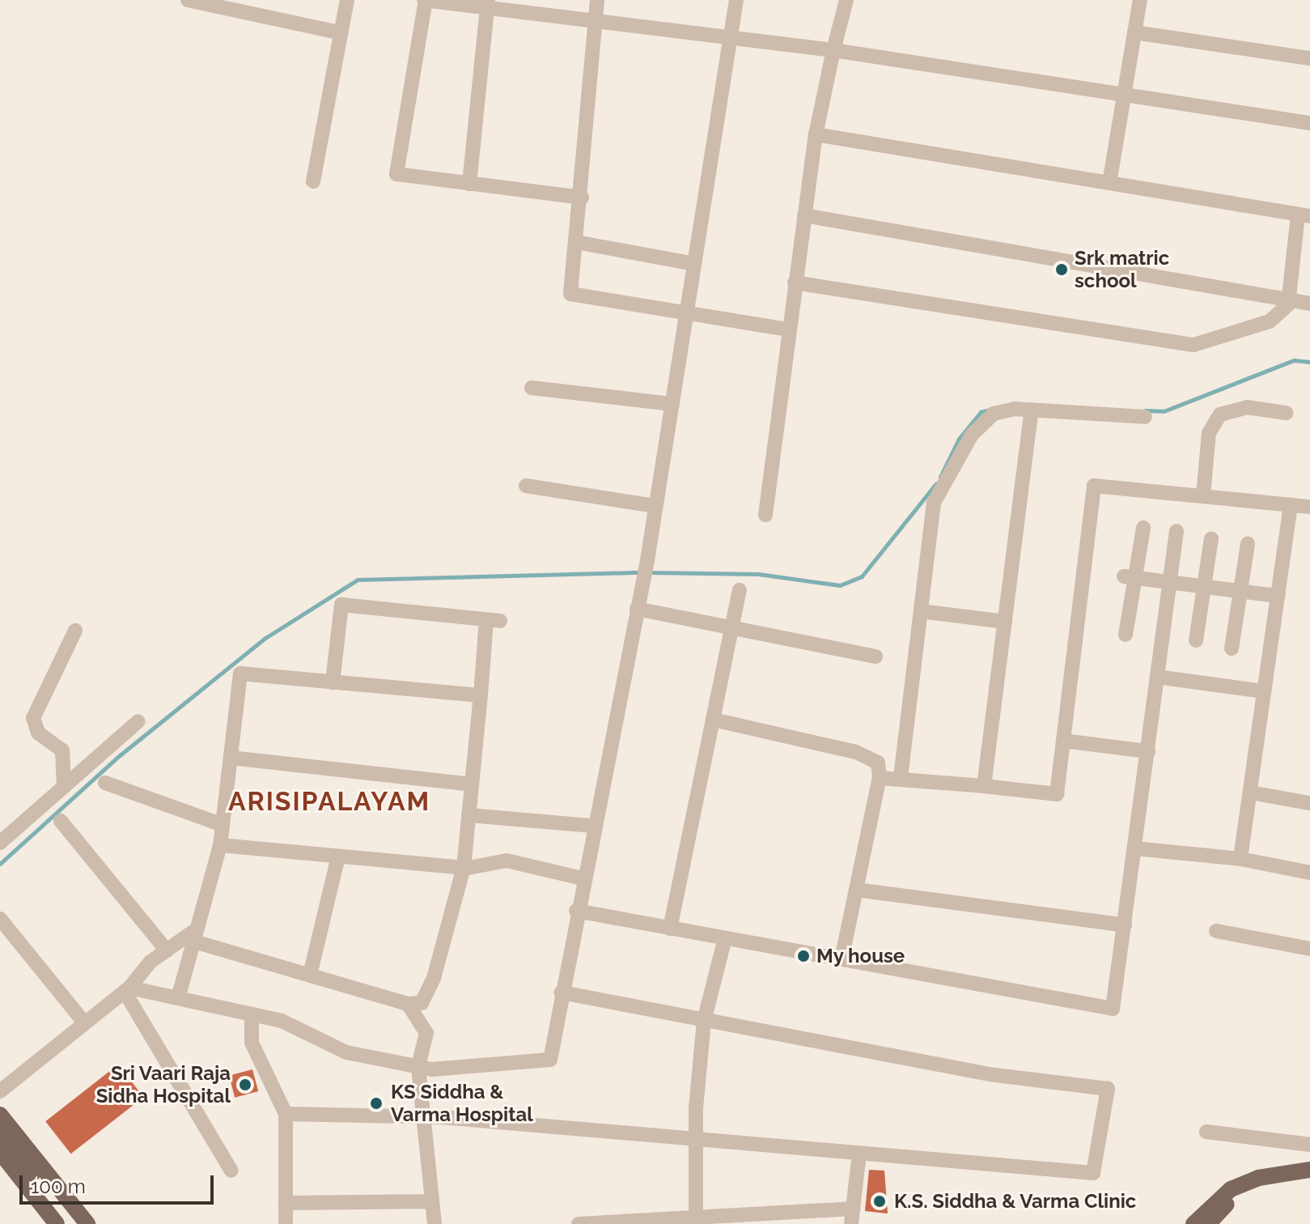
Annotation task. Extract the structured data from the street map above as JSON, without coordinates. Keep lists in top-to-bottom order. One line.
{"districts":["ARISIPALAYAM"],"places":["Srk matric school","My house","Sri Vaari Raja Sidha Hospital","KS Siddha & Varma Hospital","K.S. Siddha & Varma Clinic"],"scale_bar":"100 m"}
